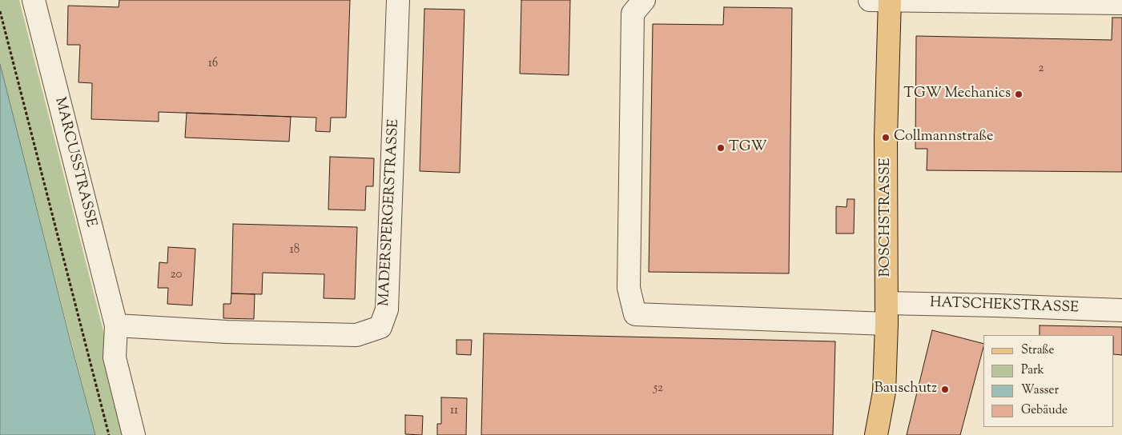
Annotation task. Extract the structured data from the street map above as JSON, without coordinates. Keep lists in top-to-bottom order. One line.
{"streets":{"main road":["BOSCHSTRASSE"],"street":["MARCUSSTRASSE","MADERSPERGERSTRASSE","HATSCHEKSTRASSE"]},"crossings":[["MARCUSSTRASSE","MADERSPERGERSTRASSE"],["BOSCHSTRASSE","HATSCHEKSTRASSE"]],"places":["TGW Mechanics","Collmannstraße","TGW","Bauschutz"],"house_numbers":["16","2","18","20","52","11"],"legend":["Straße","Park","Wasser","Gebäude"]}
